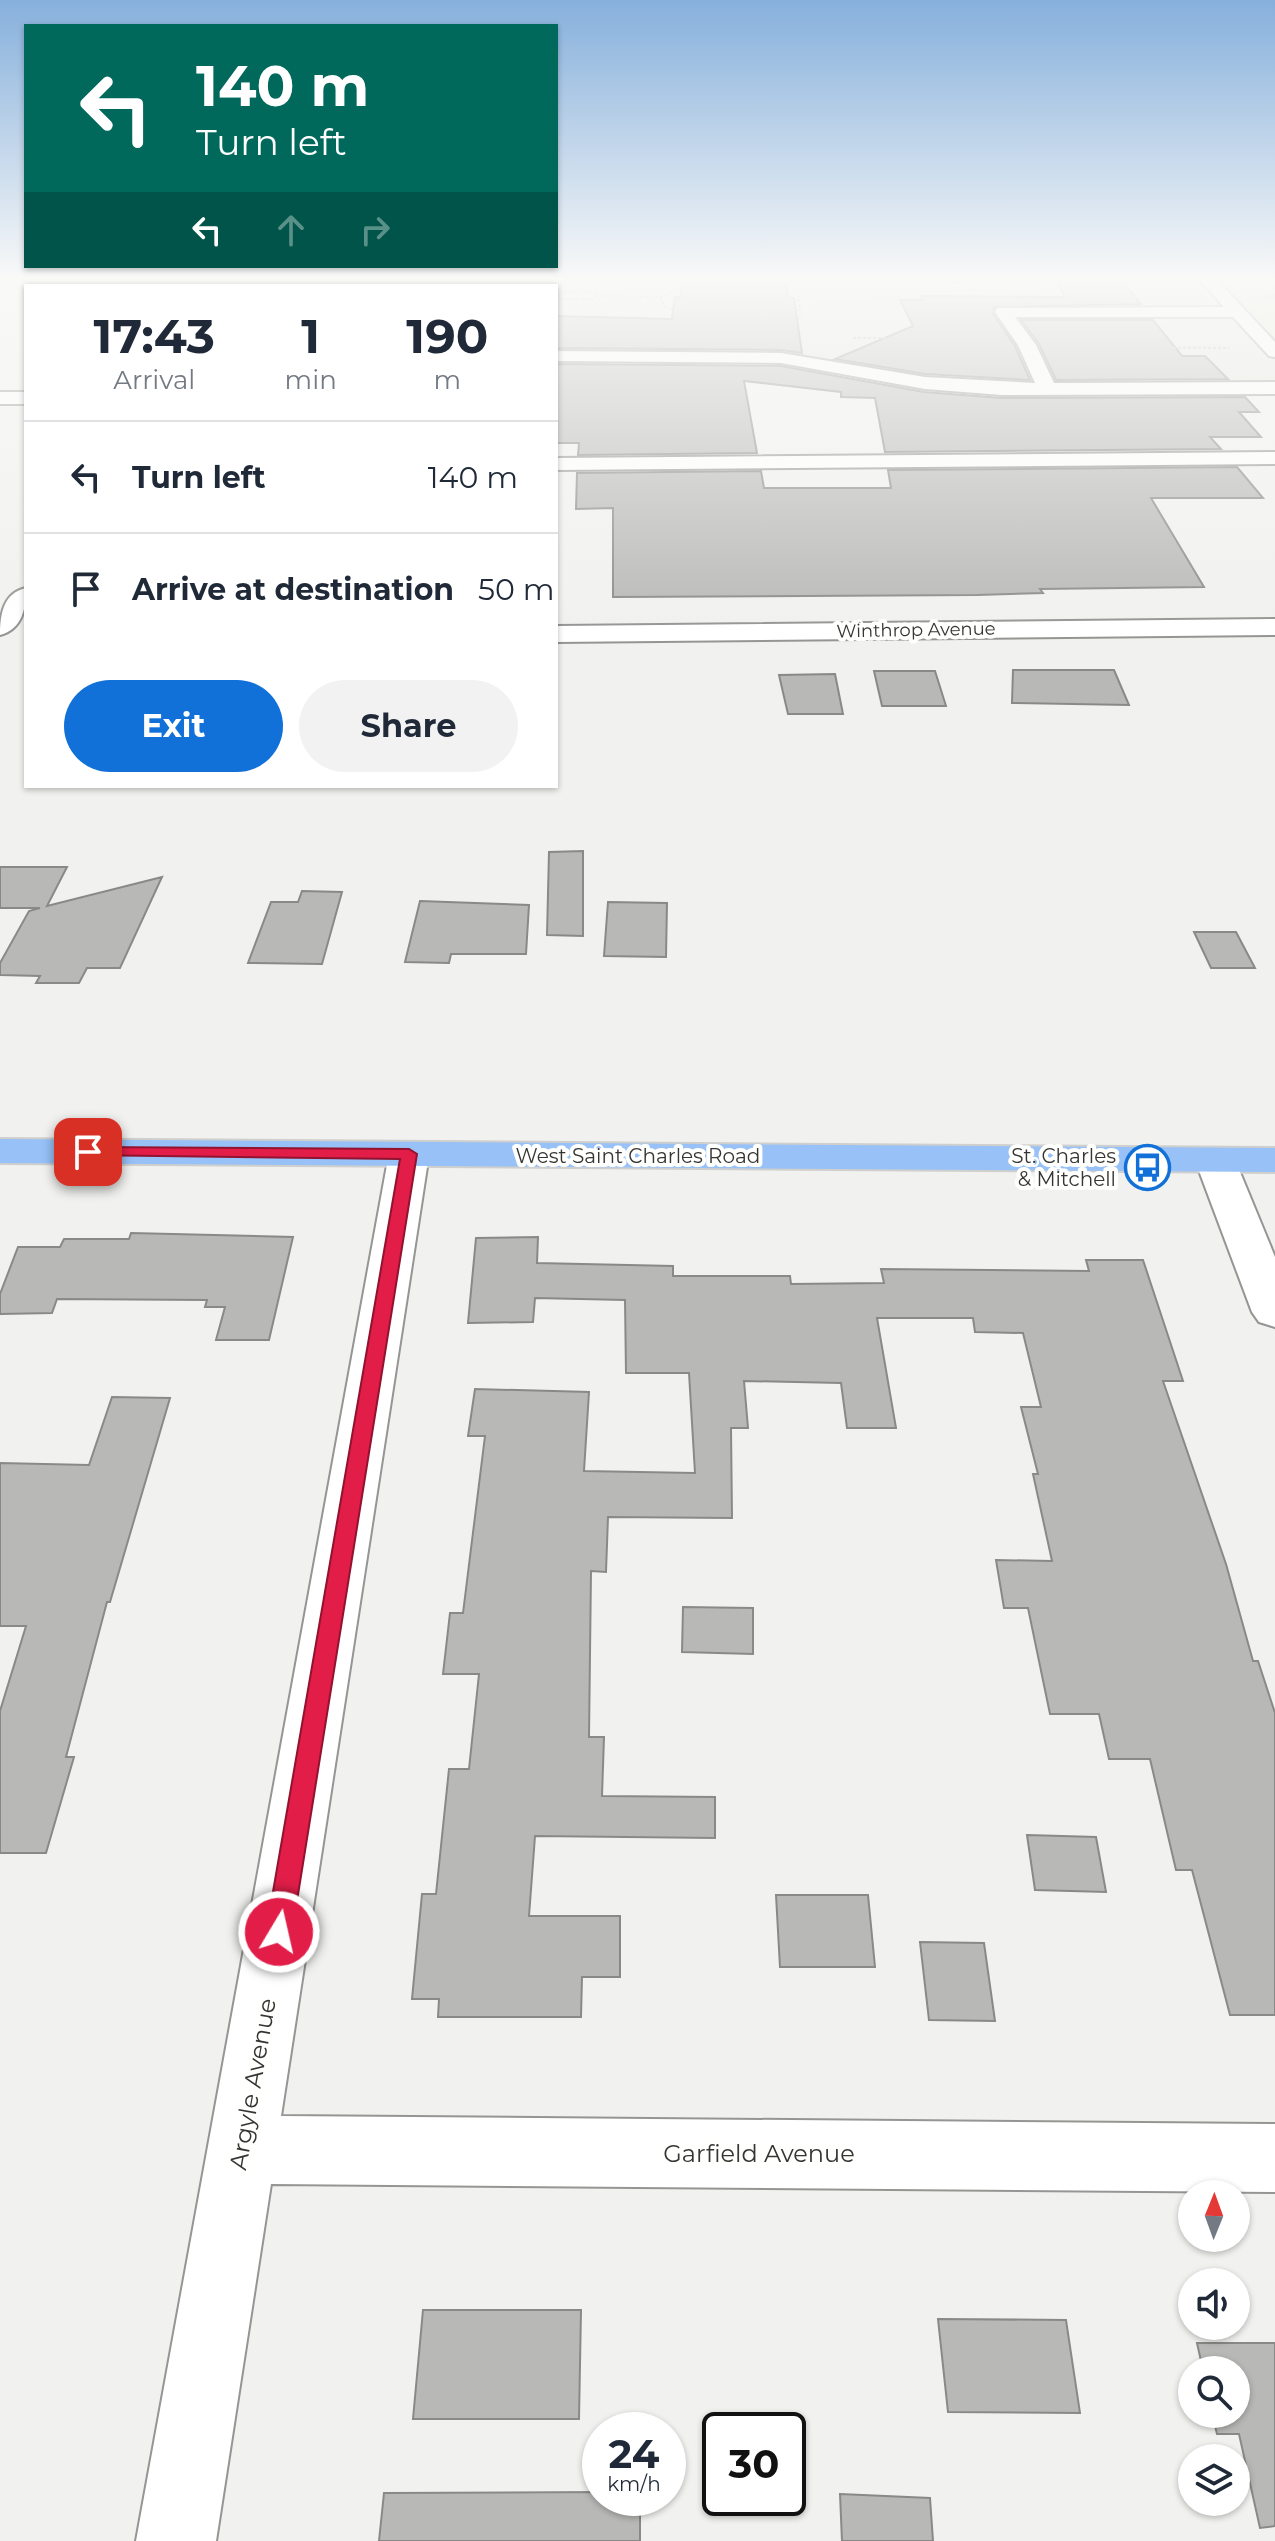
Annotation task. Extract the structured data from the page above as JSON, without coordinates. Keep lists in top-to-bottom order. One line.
{"streets":{"main road":["West Saint Charles Road"],"street":["Winthrop Avenue","Argyle Avenue","Garfield Avenue"]},"crossings":[["West Saint Charles Road","Argyle Avenue"],["Argyle Avenue","Garfield Avenue"]],"places":{"bus stop":["St. Charles & Mitchell"]},"north":"top","page":{"turn":["140 m","Turn left"],"eta":["17:43","Arrival","1","min","190","m"],"list":[{"name":"Turn left","value":"140 m"},{"name":"Arrive at destination","value":"50 m"}],"buttons":["Exit","Share"],"speed":"24 km/h","limit":"30"}}
